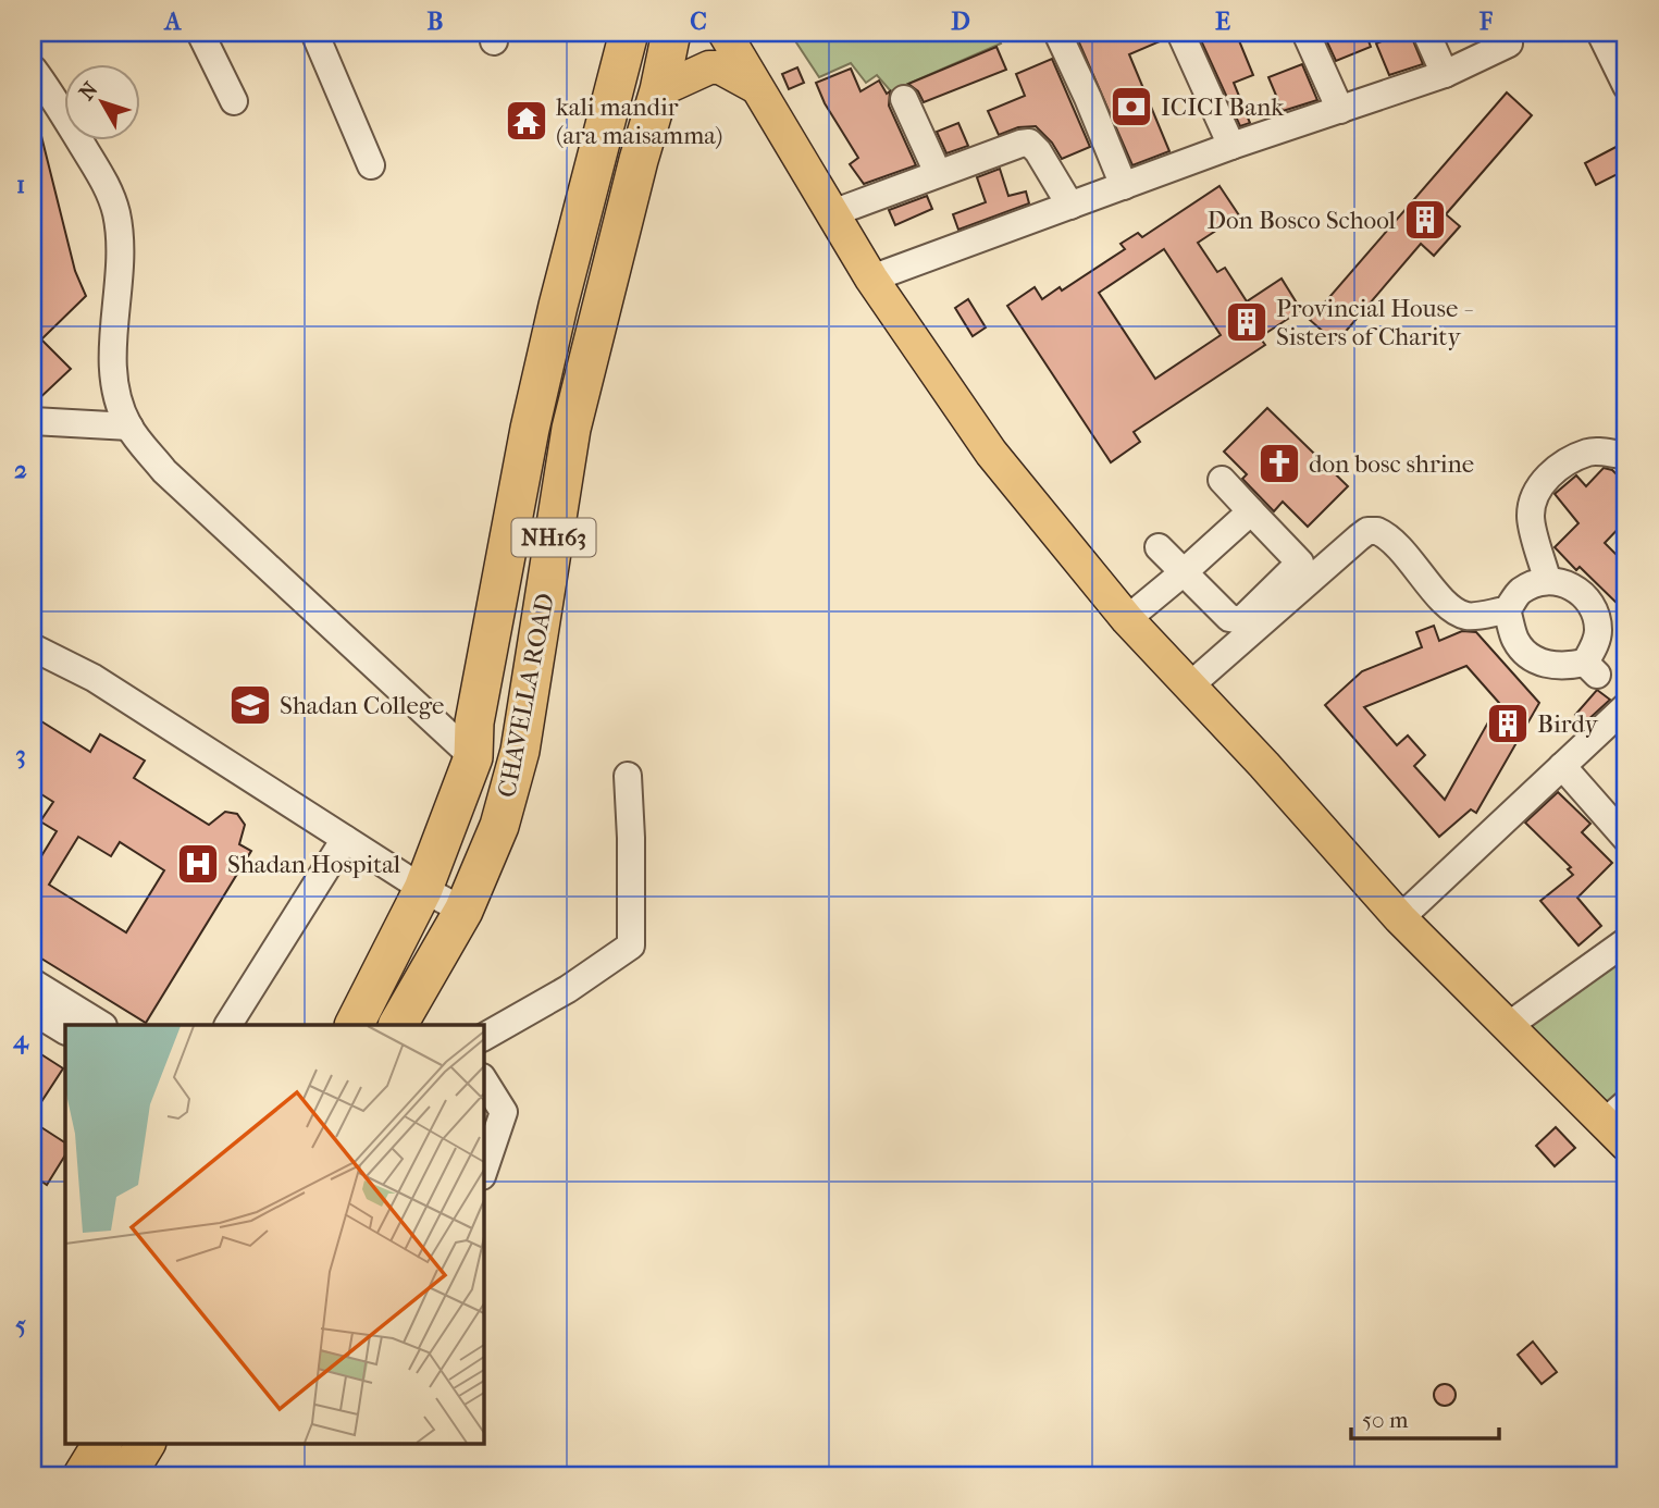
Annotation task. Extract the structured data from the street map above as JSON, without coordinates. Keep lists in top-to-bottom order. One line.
{"streets":{"highway":["NH163","CHAVELLA ROAD"]},"places":{"bank":["ICICI Bank"],"temple":["kali mandir (ara maisamma)"],"building":["Don Bosco School","Provincial House - Sisters of Charity","Birdy"],"church":["don bosc shrine"],"school or university":["Shadan College"],"hospital":["Shadan Hospital"]},"scale_bar":"50 m","north":"top left","grid":{"columns":["A","B","C","D","E","F"],"rows":["1","2","3","4","5"]}}
